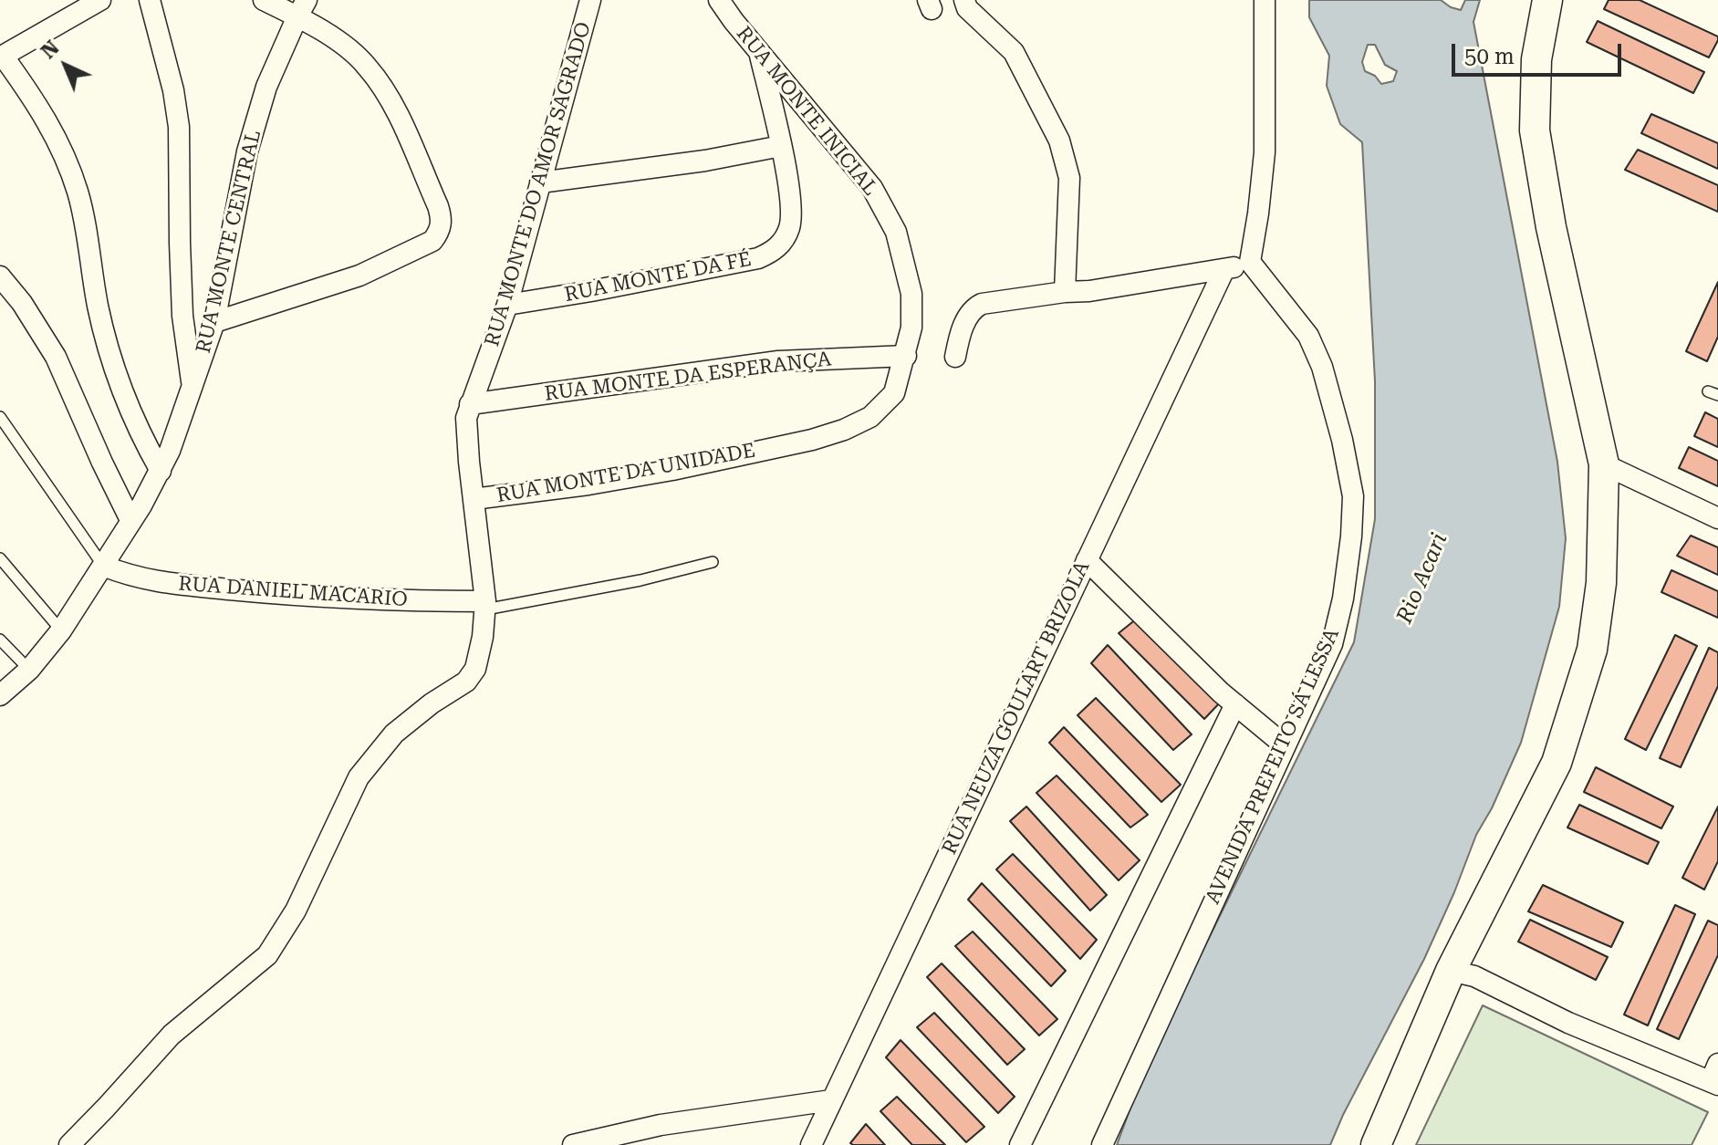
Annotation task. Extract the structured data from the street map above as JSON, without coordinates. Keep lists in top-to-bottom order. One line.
{"streets":{"street":["RUA MONTE INICIAL","RUA MONTE DO AMOR SAGRADO","RUA MONTE CENTRAL","RUA MONTE DA FÉ","RUA MONTE DA ESPERANÇA","RUA MONTE DA UNIDADE","RUA DANIEL MACARIO","RUA NEUZA GOULART BRIZOLA","AVENIDA PREFEITO SÁ LESSA"]},"crossings":[["RUA MONTE INICIAL","RUA MONTE DA FÉ"],["RUA MONTE INICIAL","RUA MONTE DA ESPERANÇA"],["RUA MONTE INICIAL","RUA MONTE DA UNIDADE"],["RUA MONTE DO AMOR SAGRADO","RUA MONTE DA FÉ"],["RUA MONTE DO AMOR SAGRADO","RUA MONTE DA ESPERANÇA"],["RUA MONTE DO AMOR SAGRADO","RUA MONTE DA UNIDADE"],["RUA MONTE DO AMOR SAGRADO","RUA DANIEL MACARIO"],["RUA MONTE CENTRAL","RUA DANIEL MACARIO"]],"water":["Rio Acari"],"scale_bar":"50 m","north":"top left"}
